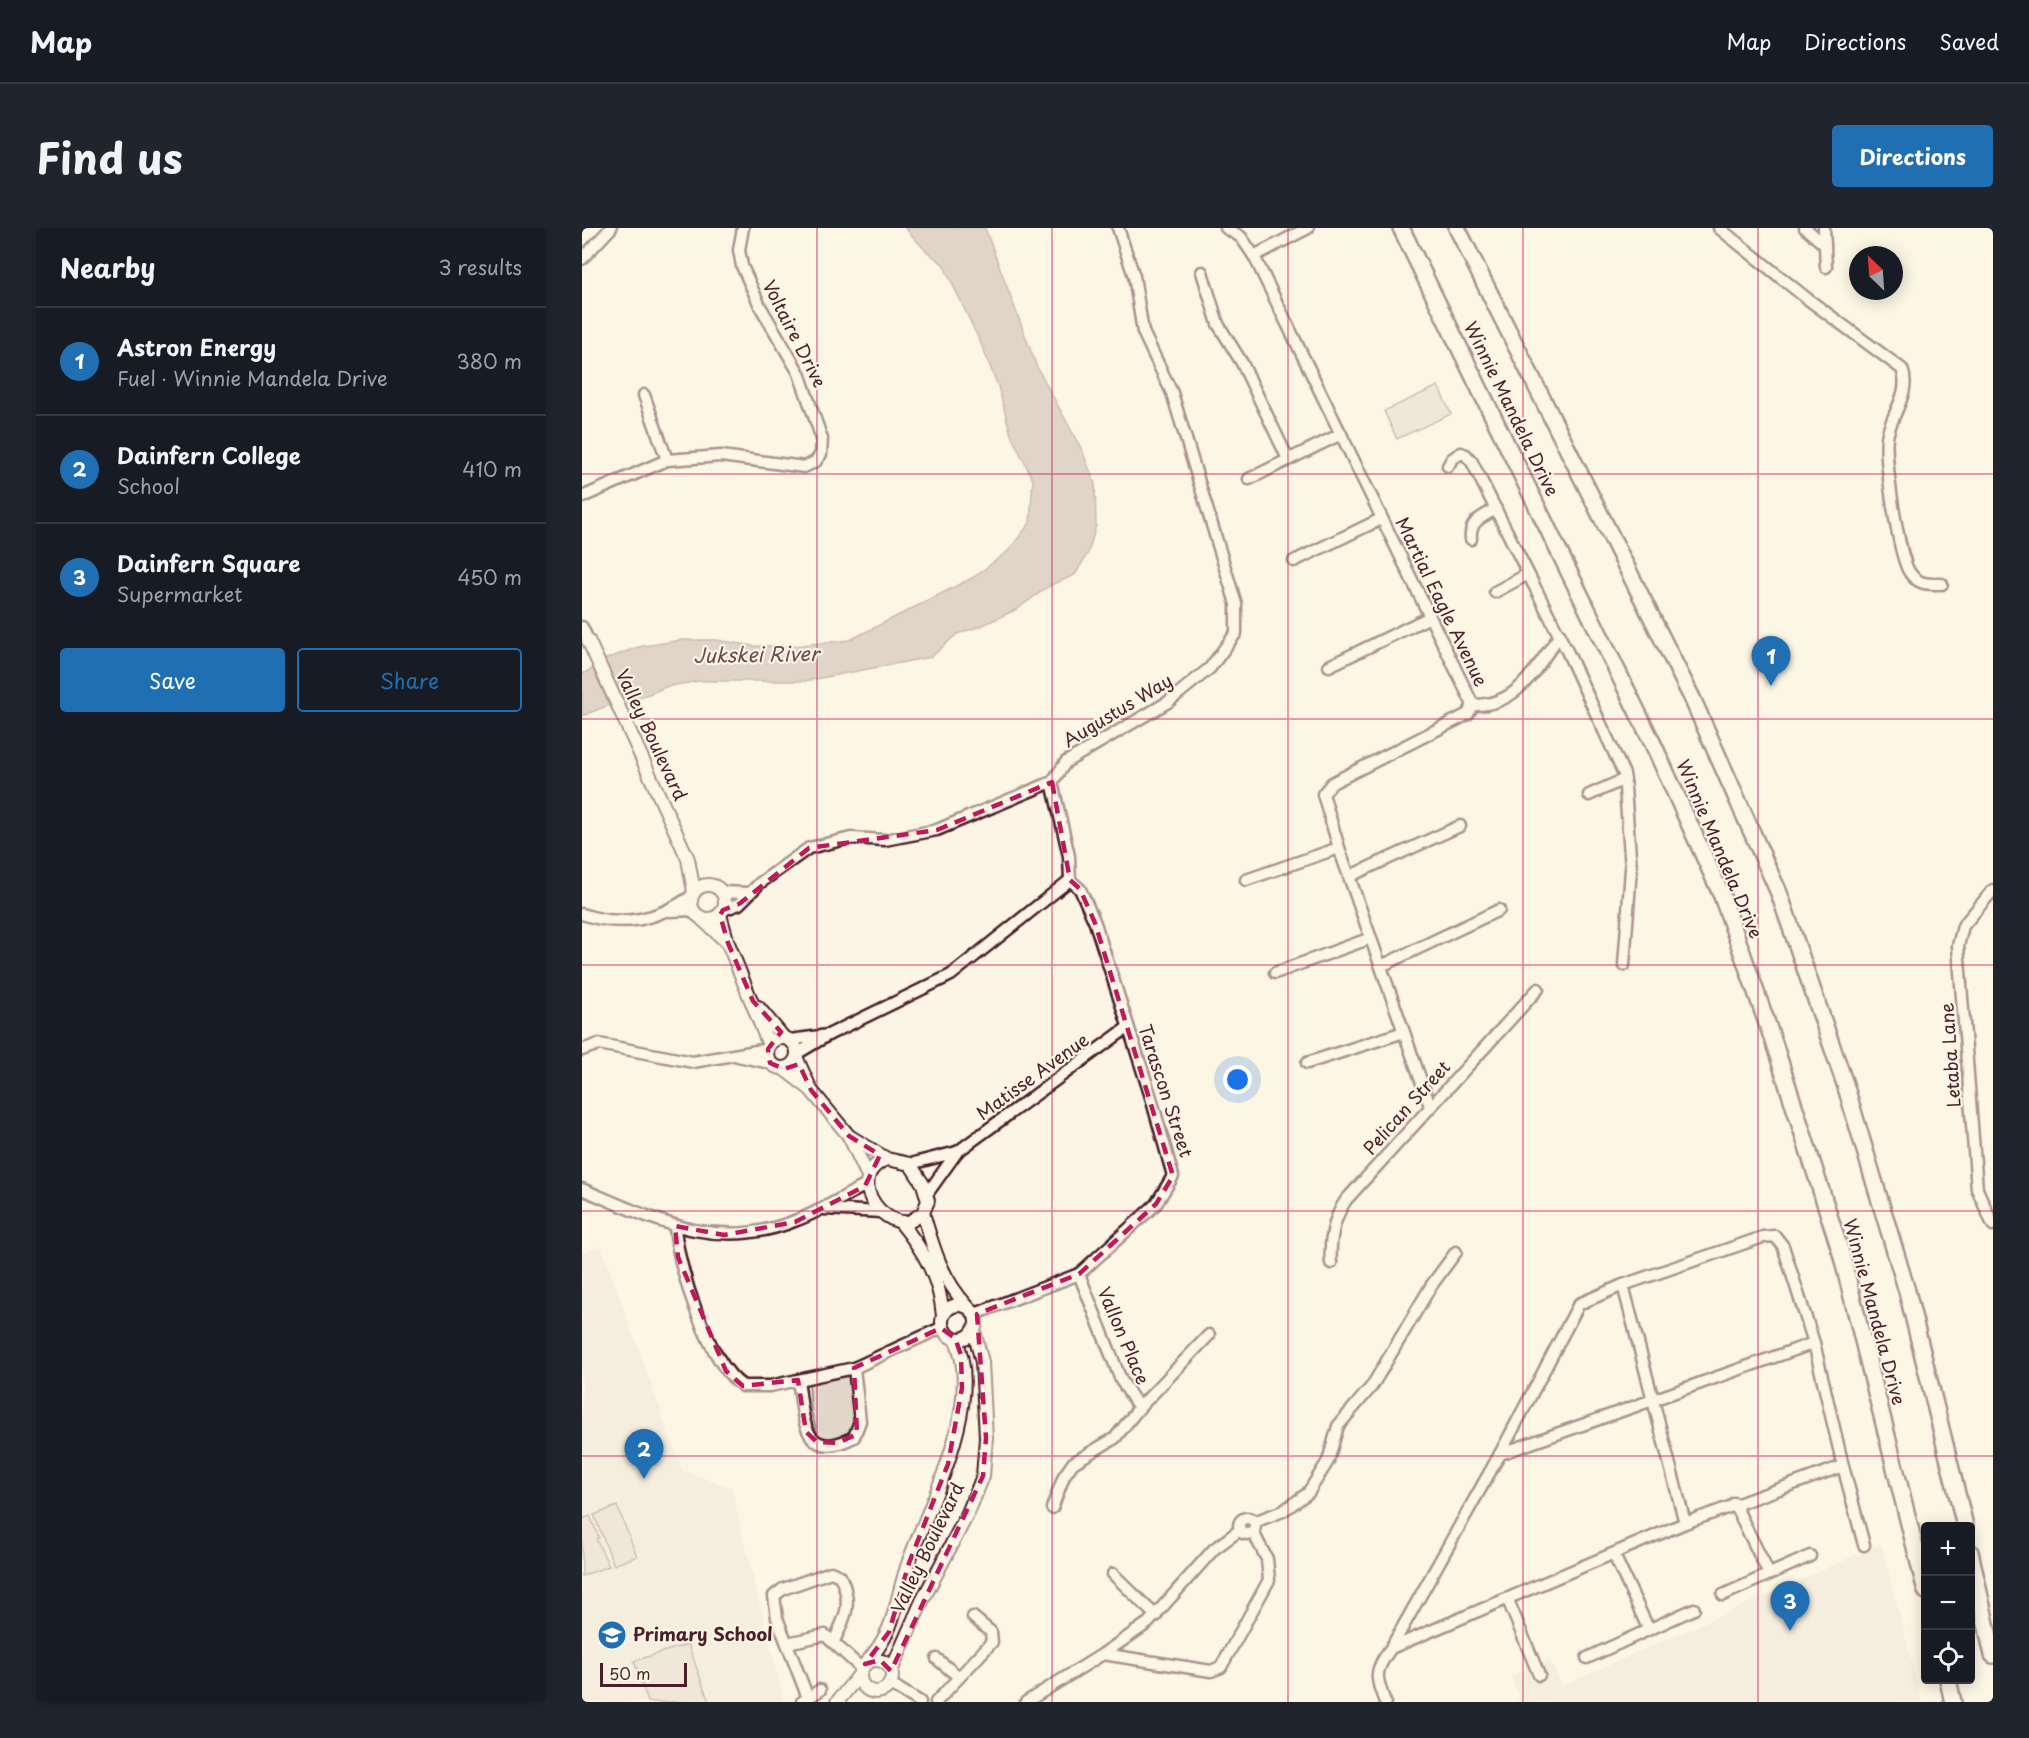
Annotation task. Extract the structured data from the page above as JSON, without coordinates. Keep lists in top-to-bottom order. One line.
{"streets":{"main road":["Winnie Mandela Drive"],"street":["Voltaire Drive","Martial Eagle Avenue","Augustus Way","Valley Boulevard","Letaba Lane","Matisse Avenue","Tarascon Street","Pelican Street","Vallon Place"]},"crossings":[["Martial Eagle Avenue","Pelican Street"],["Augustus Way","Valley Boulevard"],["Augustus Way","Tarascon Street"],["Valley Boulevard","Tarascon Street"],["Matisse Avenue","Tarascon Street"],["Tarascon Street","Vallon Place"]],"water":["Jukskei River"],"places":{"school or university":["Primary School"]},"scale_bar":"50 m","north":"top left","page":{"header":"Map","nav":["Map","Directions","Saved"],"title":"Find us","buttons":["Directions",["Save","Share"]],"heading":["Nearby","3 results"],"list":[{"mark":"1","name":"Astron Energy","note":"Fuel · Winnie Mandela Drive","value":"380 m"},{"mark":"2","name":"Dainfern College","note":"School","value":"410 m"},{"mark":"3","name":"Dainfern Square","note":"Supermarket","value":"450 m"}],"pins":["1","2","3"],"map_buttons":["+","−"],"scale":"50 m"}}
